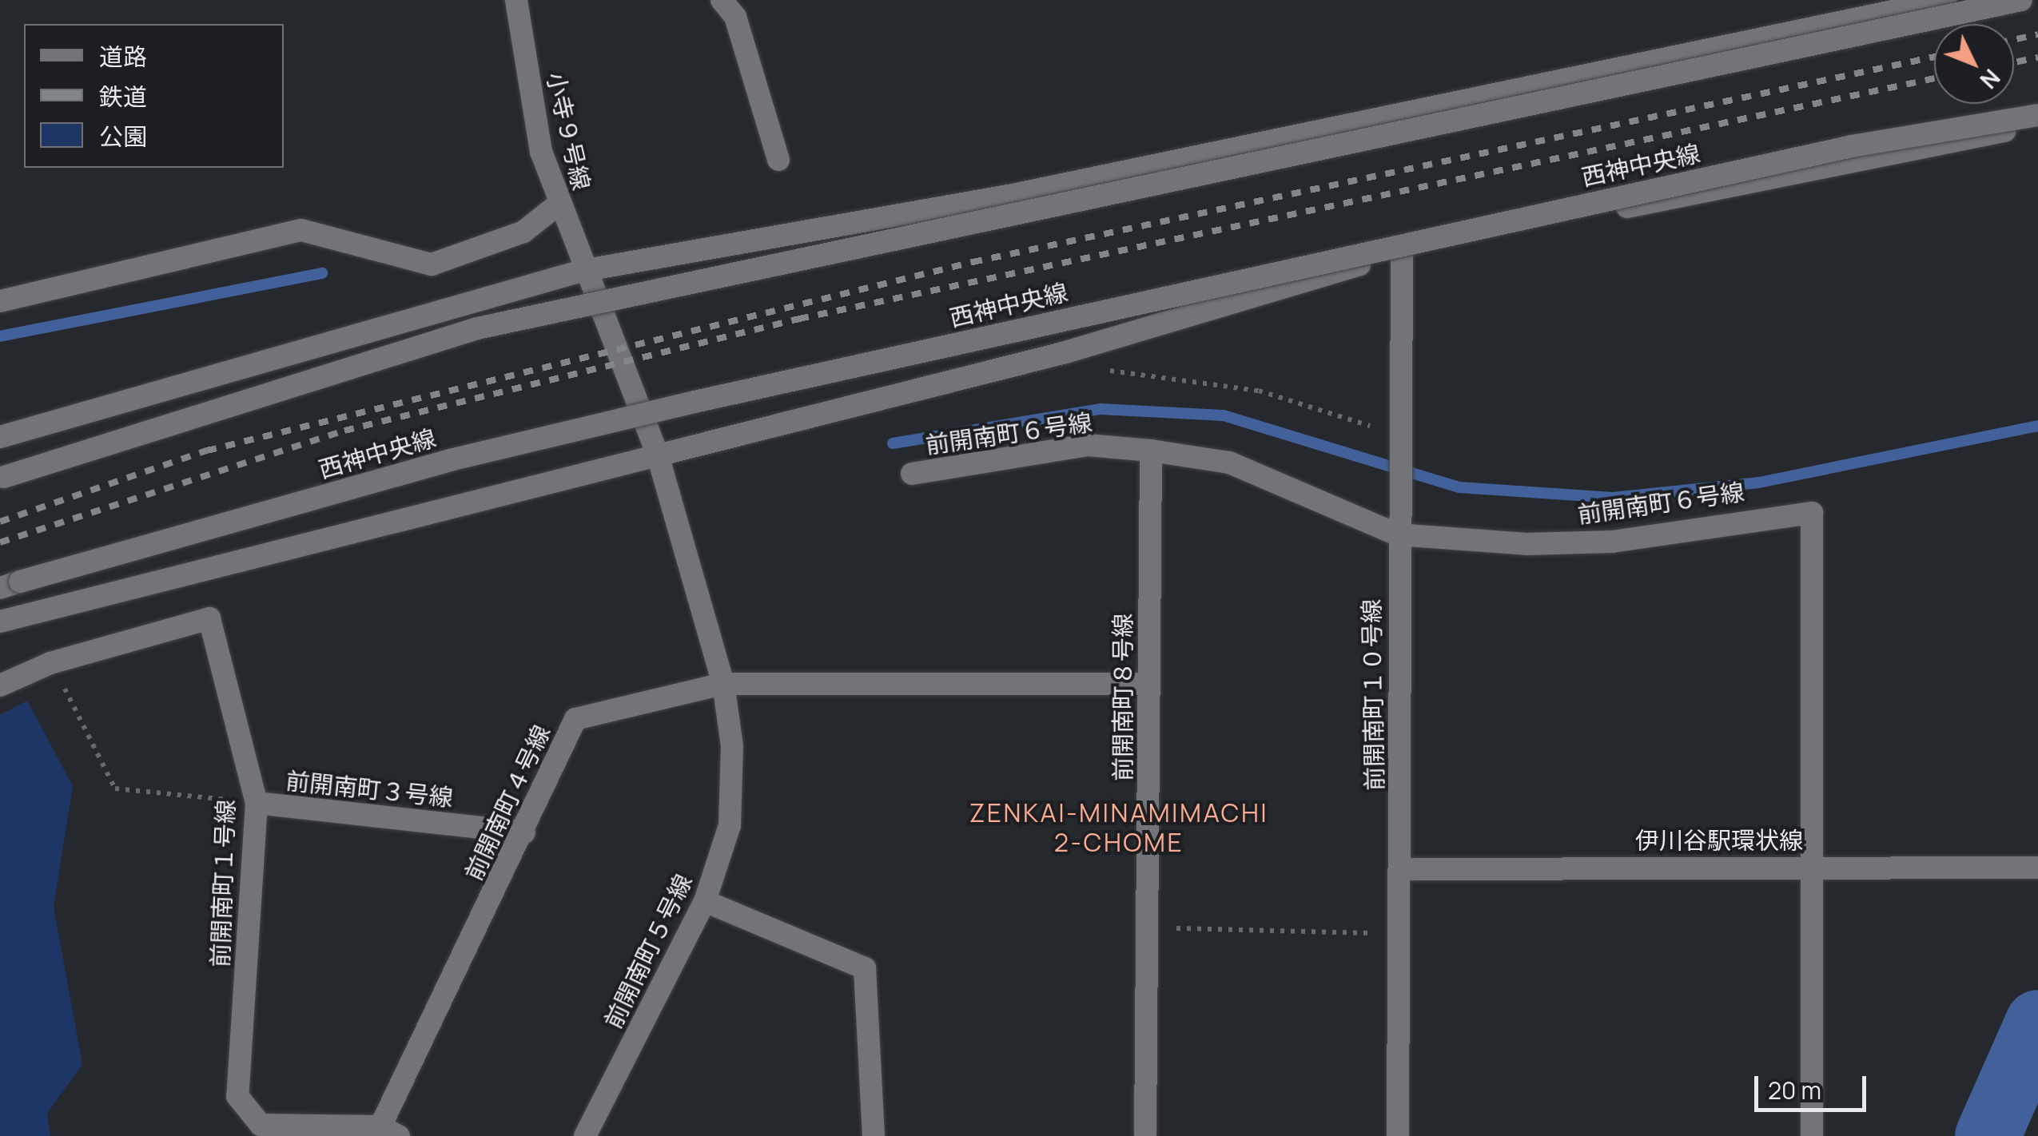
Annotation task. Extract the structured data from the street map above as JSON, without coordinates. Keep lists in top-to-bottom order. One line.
{"streets":{"street":["小寺９号線","西神中央線","前開南町６号線","前開南町１０号線","前開南町８号線","前開南町３号線","前開南町４号線","伊川谷駅環状線","前開南町１号線","前開南町５号線"]},"crossings":[["小寺９号線","西神中央線"],["小寺９号線","前開南町５号線"],["西神中央線","前開南町１０号線"],["西神中央線","前開南町５号線"],["前開南町６号線","前開南町１０号線"],["前開南町６号線","前開南町８号線"],["前開南町６号線","伊川谷駅環状線"],["前開南町１０号線","伊川谷駅環状線"],["前開南町８号線","前開南町４号線"],["前開南町３号線","前開南町４号線"],["前開南町３号線","前開南町１号線"],["前開南町４号線","前開南町１号線"],["前開南町４号線","前開南町５号線"]],"districts":["ZENKAI-MINAMIMACHI 2-CHOME"],"legend":["道路","鉄道","公園"],"scale_bar":"20 m","north":"bottom right"}
